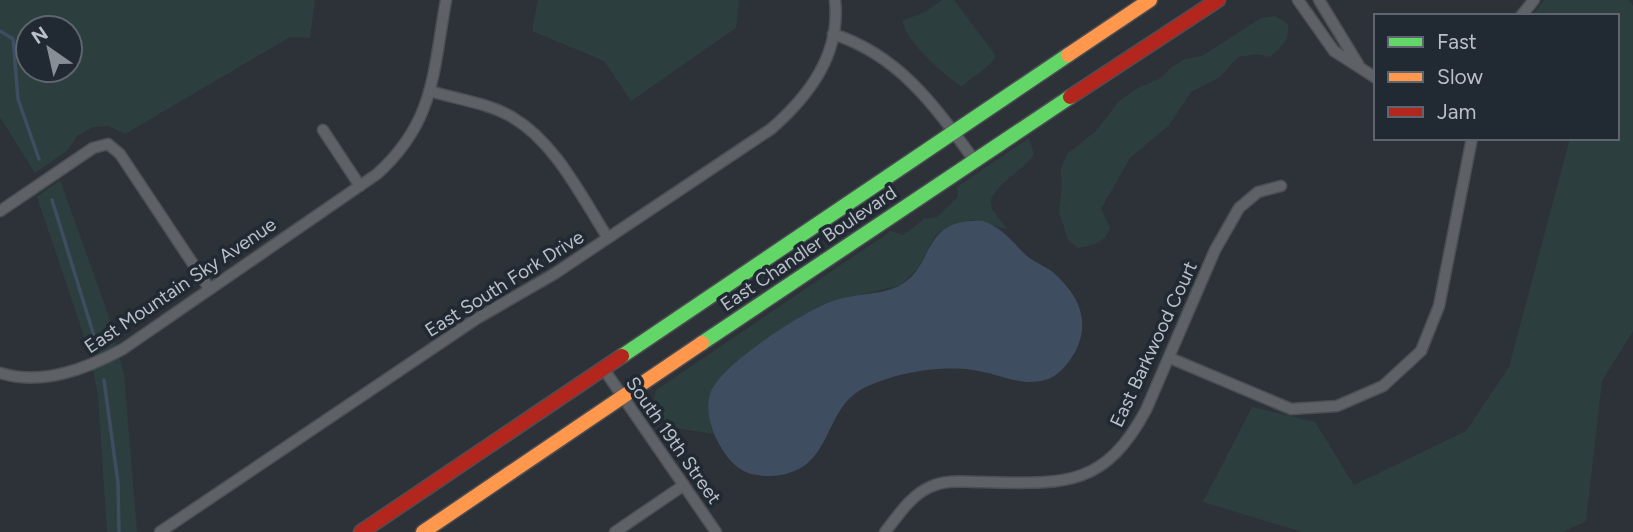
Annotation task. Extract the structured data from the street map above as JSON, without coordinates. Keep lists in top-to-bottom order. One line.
{"streets":{"main road":["East Chandler Boulevard"],"street":["East South Fork Drive","East Mountain Sky Avenue","East Barkwood Court","South 19th Street"]},"crossings":[["East Chandler Boulevard","South 19th Street"]],"legend":["Fast","Slow","Jam"],"north":"top left"}
